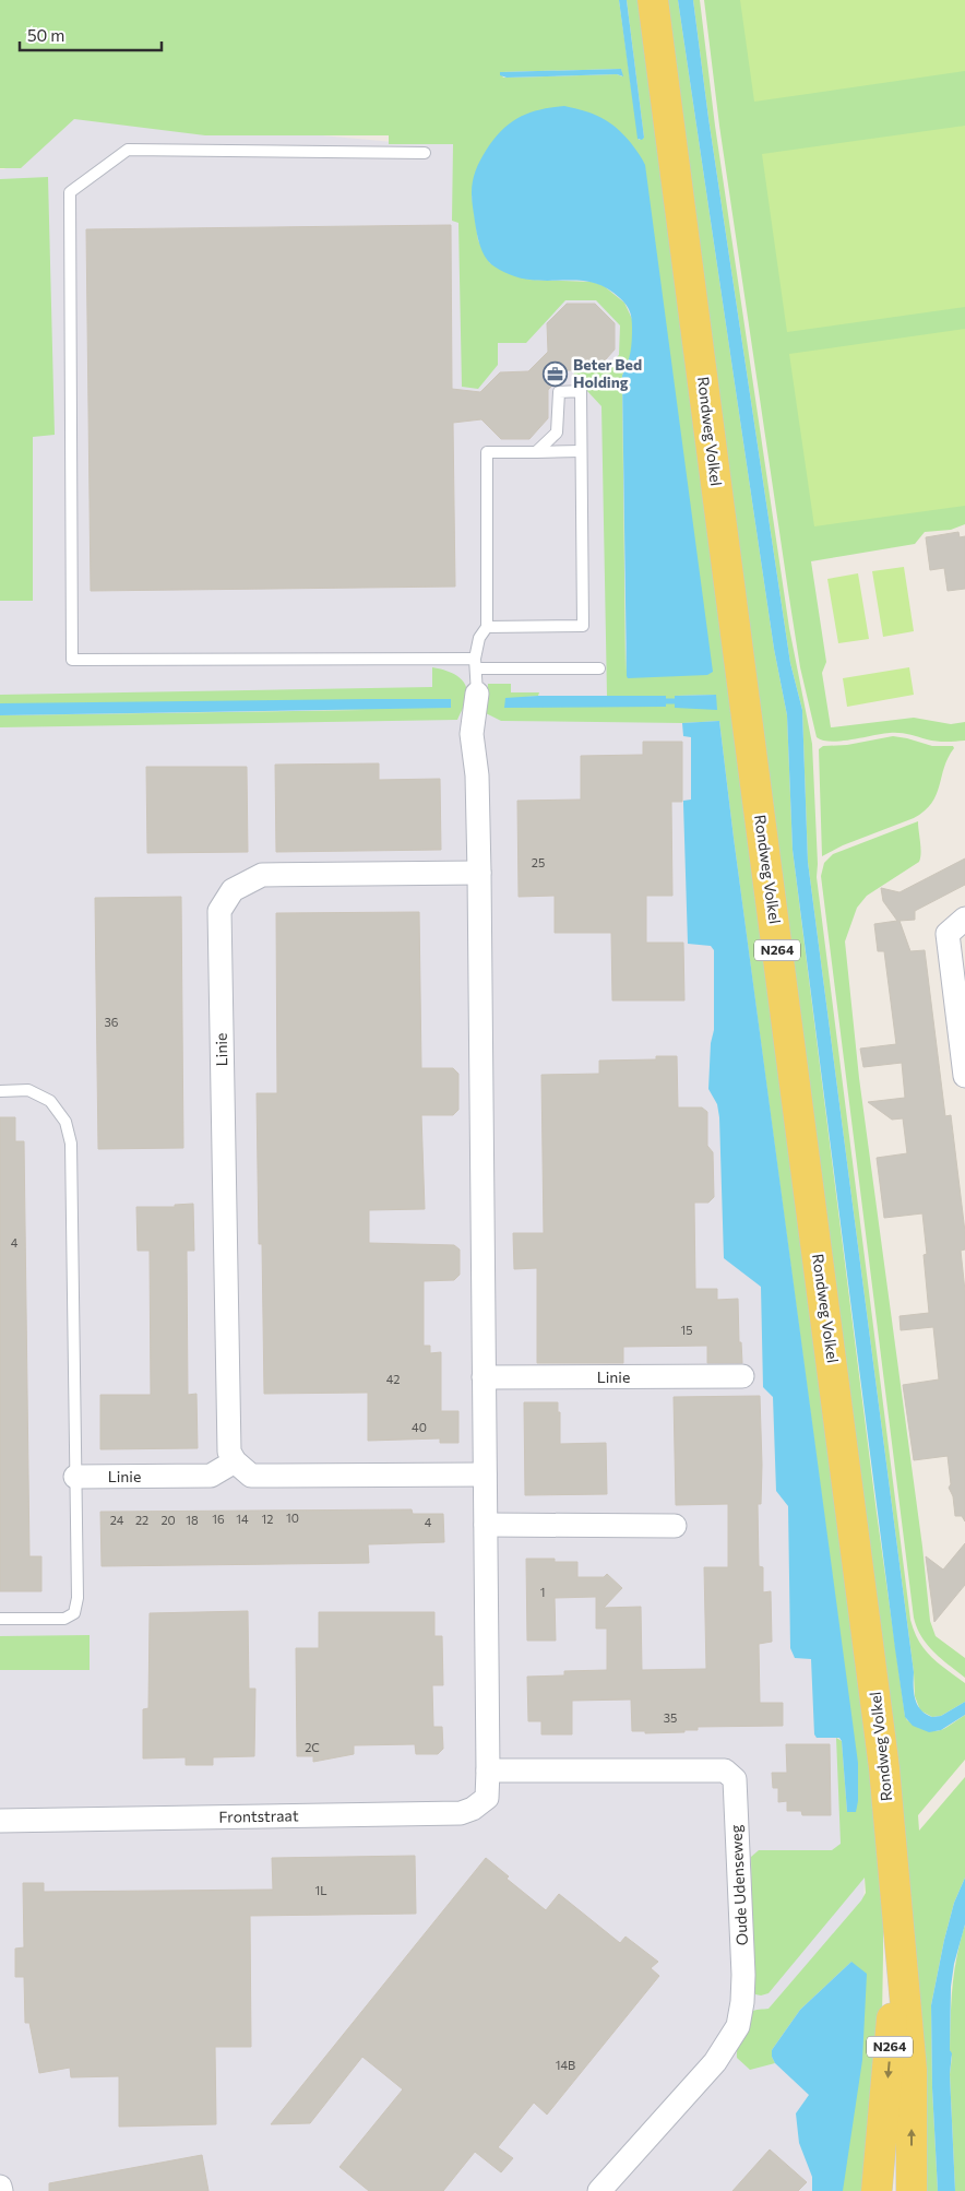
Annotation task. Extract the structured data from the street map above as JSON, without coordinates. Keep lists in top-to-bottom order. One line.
{"streets":{"main road":["Rondweg Volkel","N264"],"street":["Linie","Frontstraat","Oude Udenseweg"]},"crossings":[["Frontstraat","Oude Udenseweg"]],"places":{"office":["Beter Bed Holding"]},"house_numbers":["25","36","4","15","42","40","10","16","14","12","24","22","20","18","4","1","35","2C","1L","14B"],"scale_bar":"50 m"}
